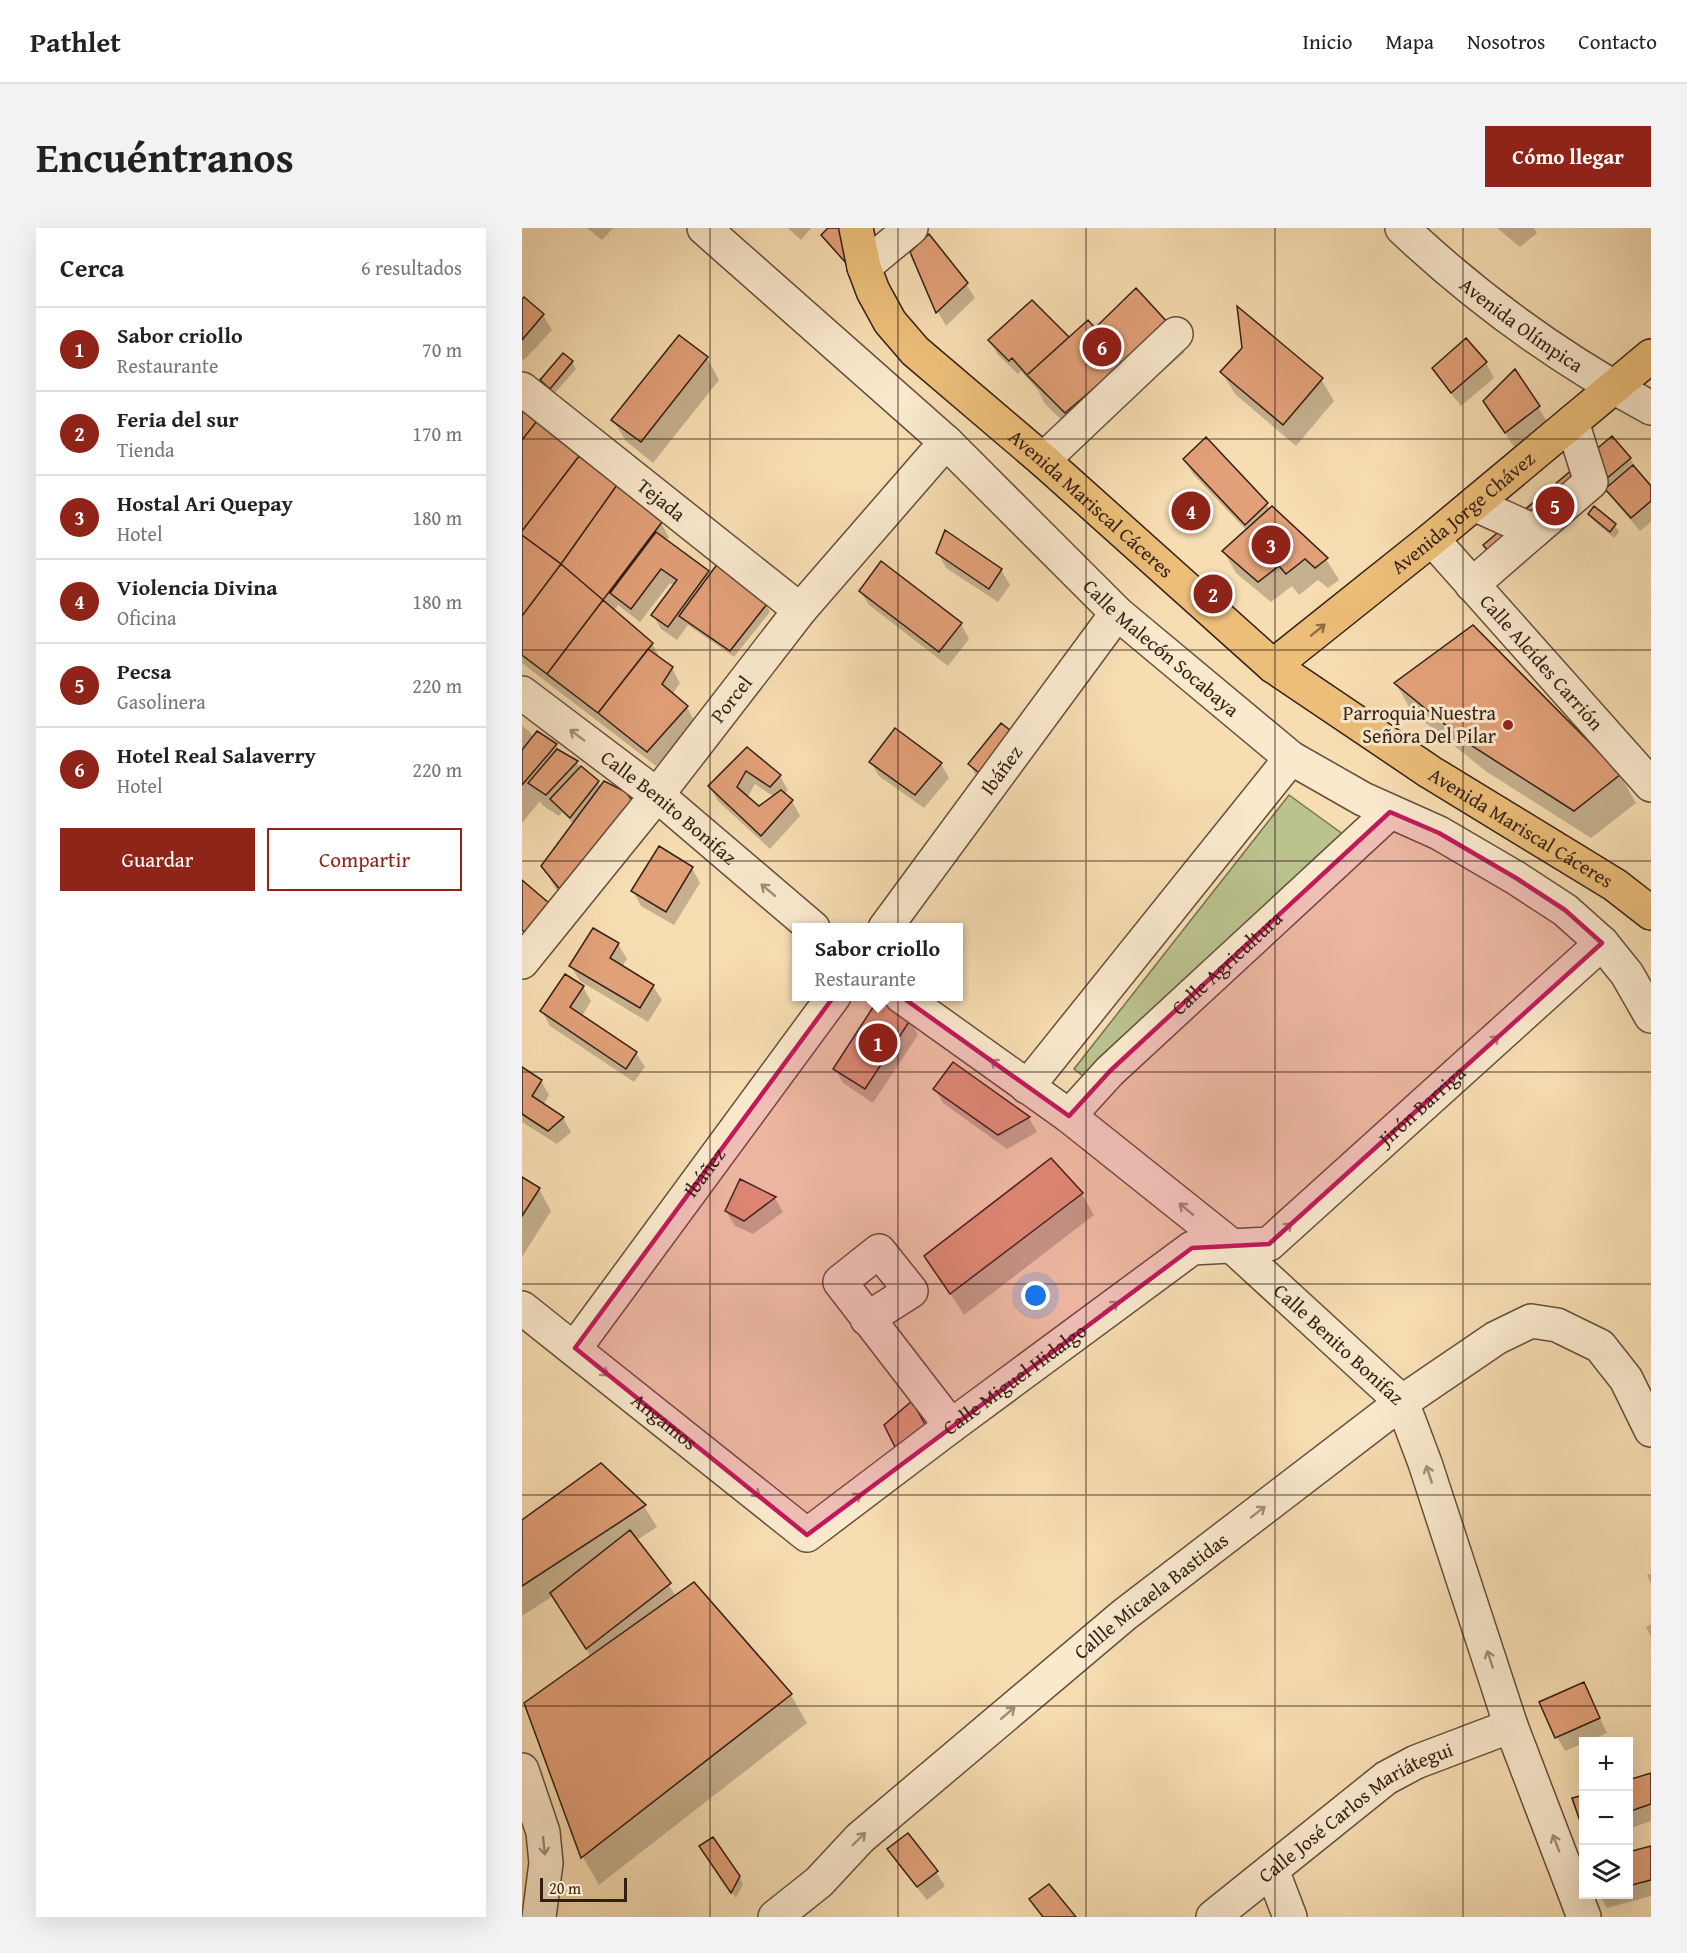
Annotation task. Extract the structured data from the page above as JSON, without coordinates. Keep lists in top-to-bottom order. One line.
{"streets":{"main road":["Avenida Mariscal Cáceres","Avenida Jorge Chávez"],"street":["Avenida Olímpica","Tejada","Calle Malecón Socabaya","Calle Alcides Carrión","Porcel","Ibáñez","Calle Benito Bonifaz","Calle Agricultura","Jirón Barriga","Calle Miguel Hidalgo","Angamos","Callle Micaela Bastidas","Calle José Carlos Mariátegui"]},"crossings":[["Avenida Olímpica","Avenida Jorge Chávez"],["Tejada","Porcel"],["Avenida Mariscal Cáceres","Avenida Jorge Chávez"],["Avenida Jorge Chávez","Calle Alcides Carrión"],["Calle Malecón Socabaya","Porcel"],["Calle Malecón Socabaya","Ibáñez"],["Calle Malecón Socabaya","Calle Agricultura"],["Calle Malecón Socabaya","Jirón Barriga"],["Porcel","Calle Benito Bonifaz"],["Ibáñez","Angamos"],["Calle Benito Bonifaz","Calle Agricultura"],["Calle Benito Bonifaz","Jirón Barriga"],["Calle Benito Bonifaz","Calle Miguel Hidalgo"],["Calle Benito Bonifaz","Callle Micaela Bastidas"],["Calle Benito Bonifaz","Calle José Carlos Mariátegui"],["Jirón Barriga","Calle Miguel Hidalgo"],["Calle Miguel Hidalgo","Angamos"]],"one_way":["Avenida Jorge Chávez","Calle Benito Bonifaz","Jirón Barriga","Callle Micaela Bastidas"],"places":["Parroquia Nuestra Señora Del Pilar"],"scale_bar":"20 m","page":{"header":"Pathlet","nav":["Inicio","Mapa","Nosotros","Contacto"],"title":"Encuéntranos","buttons":["Cómo llegar",["Guardar","Compartir"]],"heading":["Cerca","6 resultados"],"list":[{"mark":"1","name":"Sabor criollo","note":"Restaurante","value":"70 m"},{"mark":"2","name":"Feria del sur","note":"Tienda","value":"170 m"},{"mark":"3","name":"Hostal Ari Quepay","note":"Hotel","value":"180 m"},{"mark":"4","name":"Violencia Divina","note":"Oficina","value":"180 m"},{"mark":"5","name":"Pecsa","note":"Gasolinera","value":"220 m"},{"mark":"6","name":"Hotel Real Salaverry","note":"Hotel","value":"220 m"}],"pins":["6","5","4","3","2","1"],"popup":["Sabor criollo","Restaurante"],"map_buttons":["+","−"],"scale":"20 m"}}
